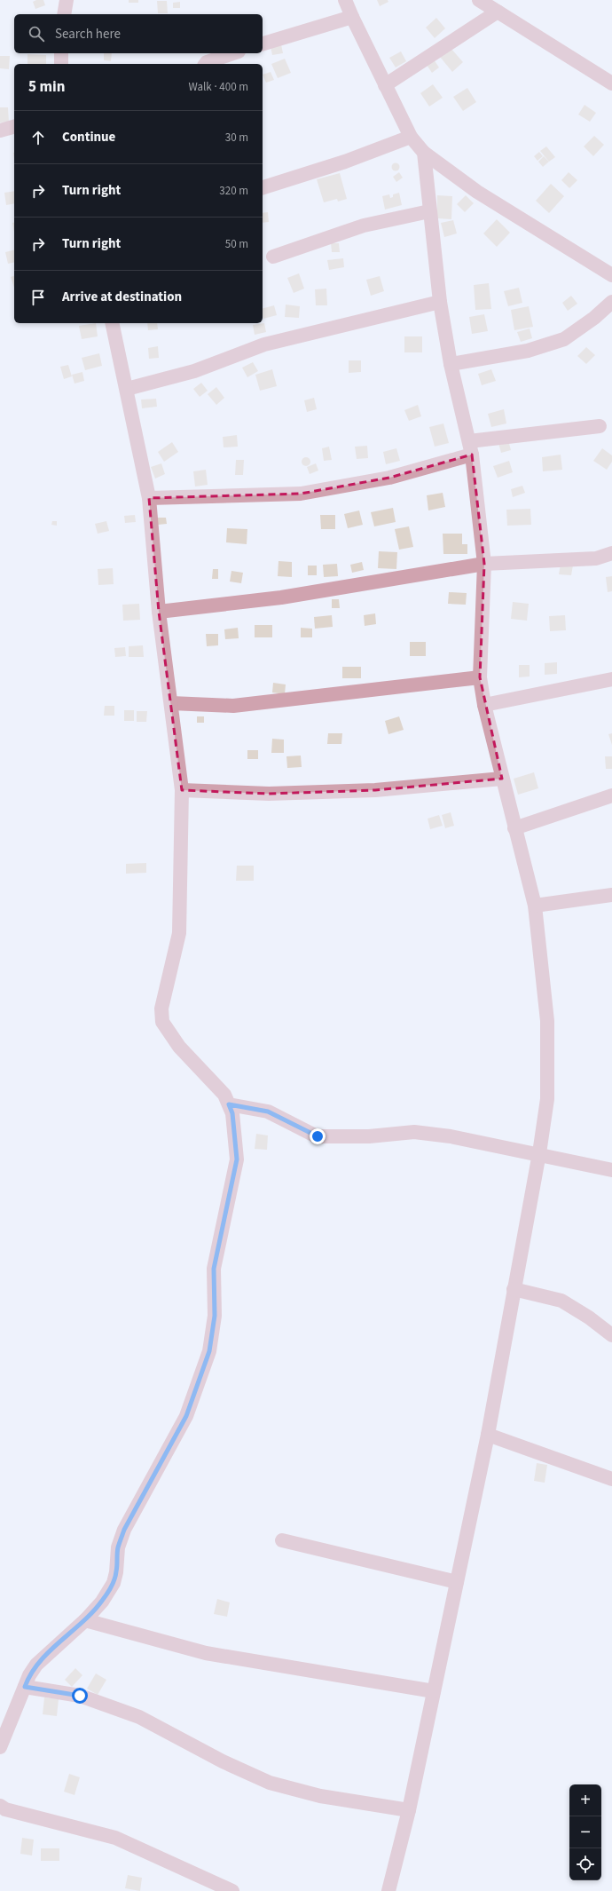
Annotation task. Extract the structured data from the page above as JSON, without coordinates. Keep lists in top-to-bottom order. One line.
{"page":{"search":"Search here","heading":["5 min","Walk · 400 m"],"list":[["Continue","30 m"],["Turn right","320 m"],["Turn right","50 m"],"Arrive at destination"],"map_buttons":["+","−"]}}
